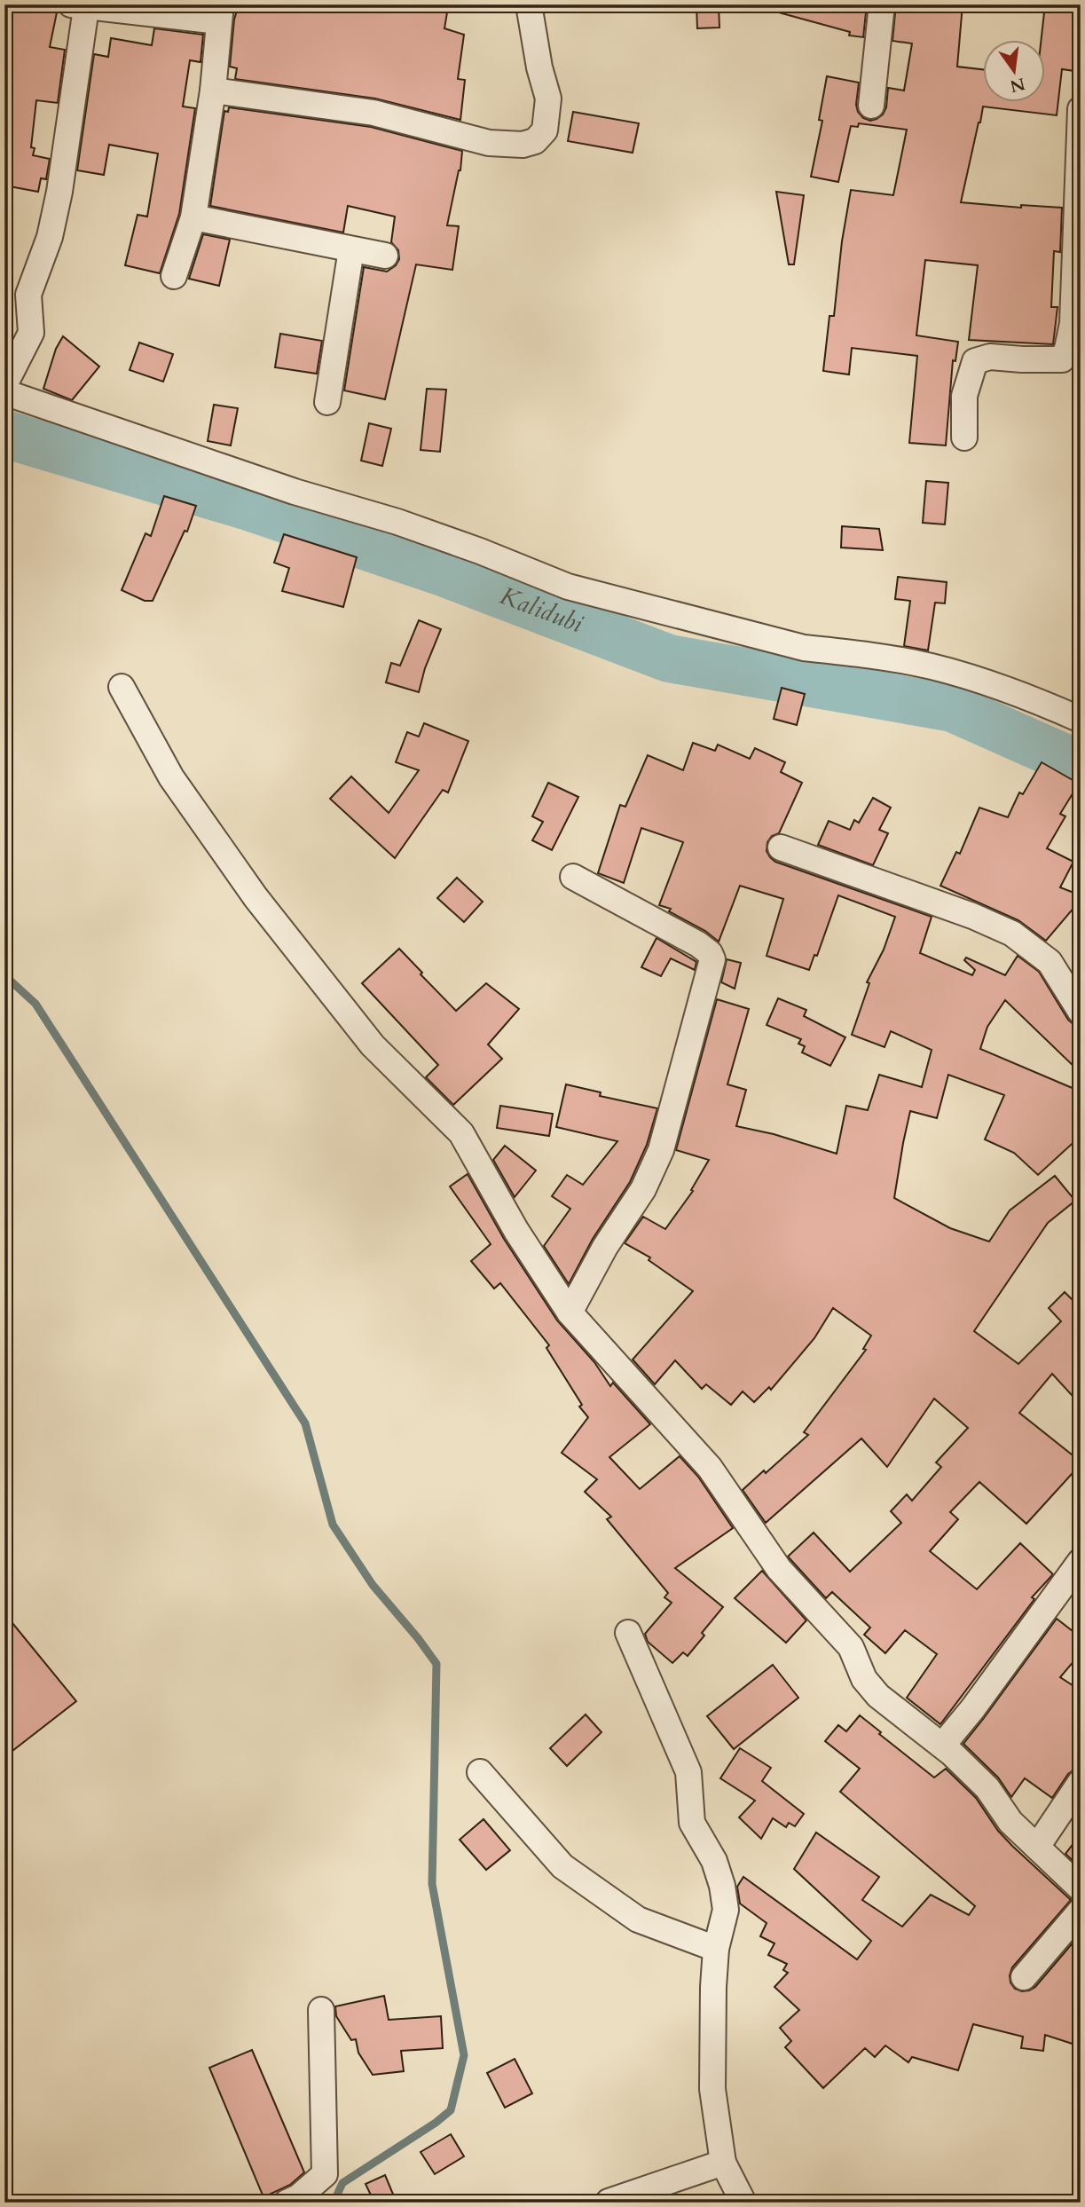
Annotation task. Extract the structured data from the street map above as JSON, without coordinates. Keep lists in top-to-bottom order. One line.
{"water":["Kalidubi"],"north":"bottom"}
